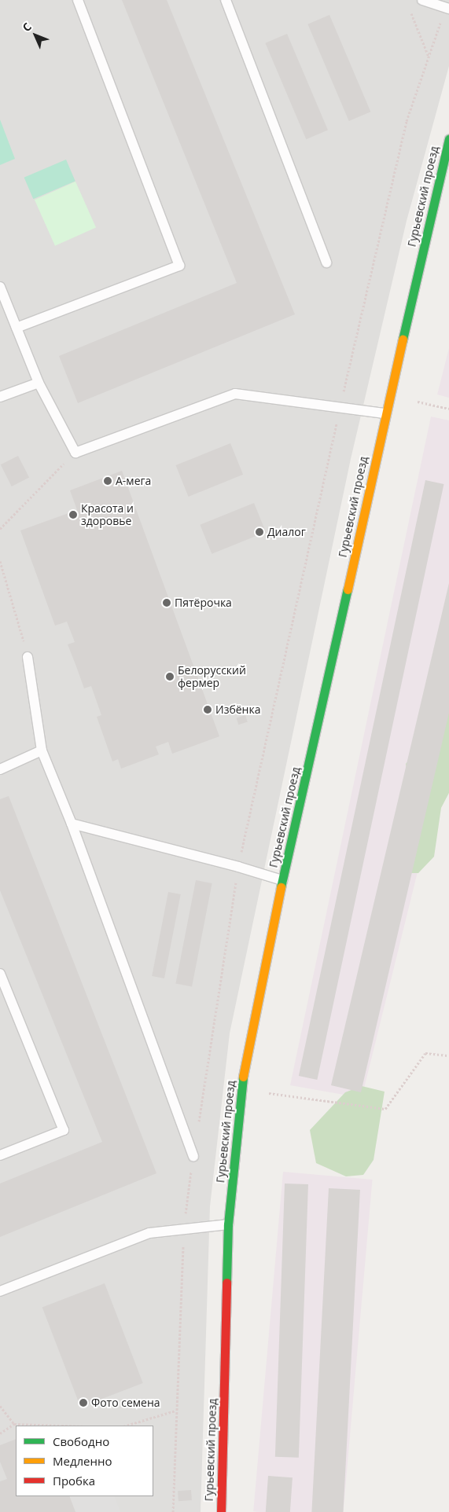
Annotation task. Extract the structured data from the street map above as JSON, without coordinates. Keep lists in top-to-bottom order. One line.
{"streets":{"street":["Гурьевский проезд"]},"places":["А-мега","Красота и здоровье","Диалог","Пятёрочка","Белорусский фермер","Избёнка","Фото семена"],"legend":["Свободно","Медленно","Пробка"],"north":"top left"}
